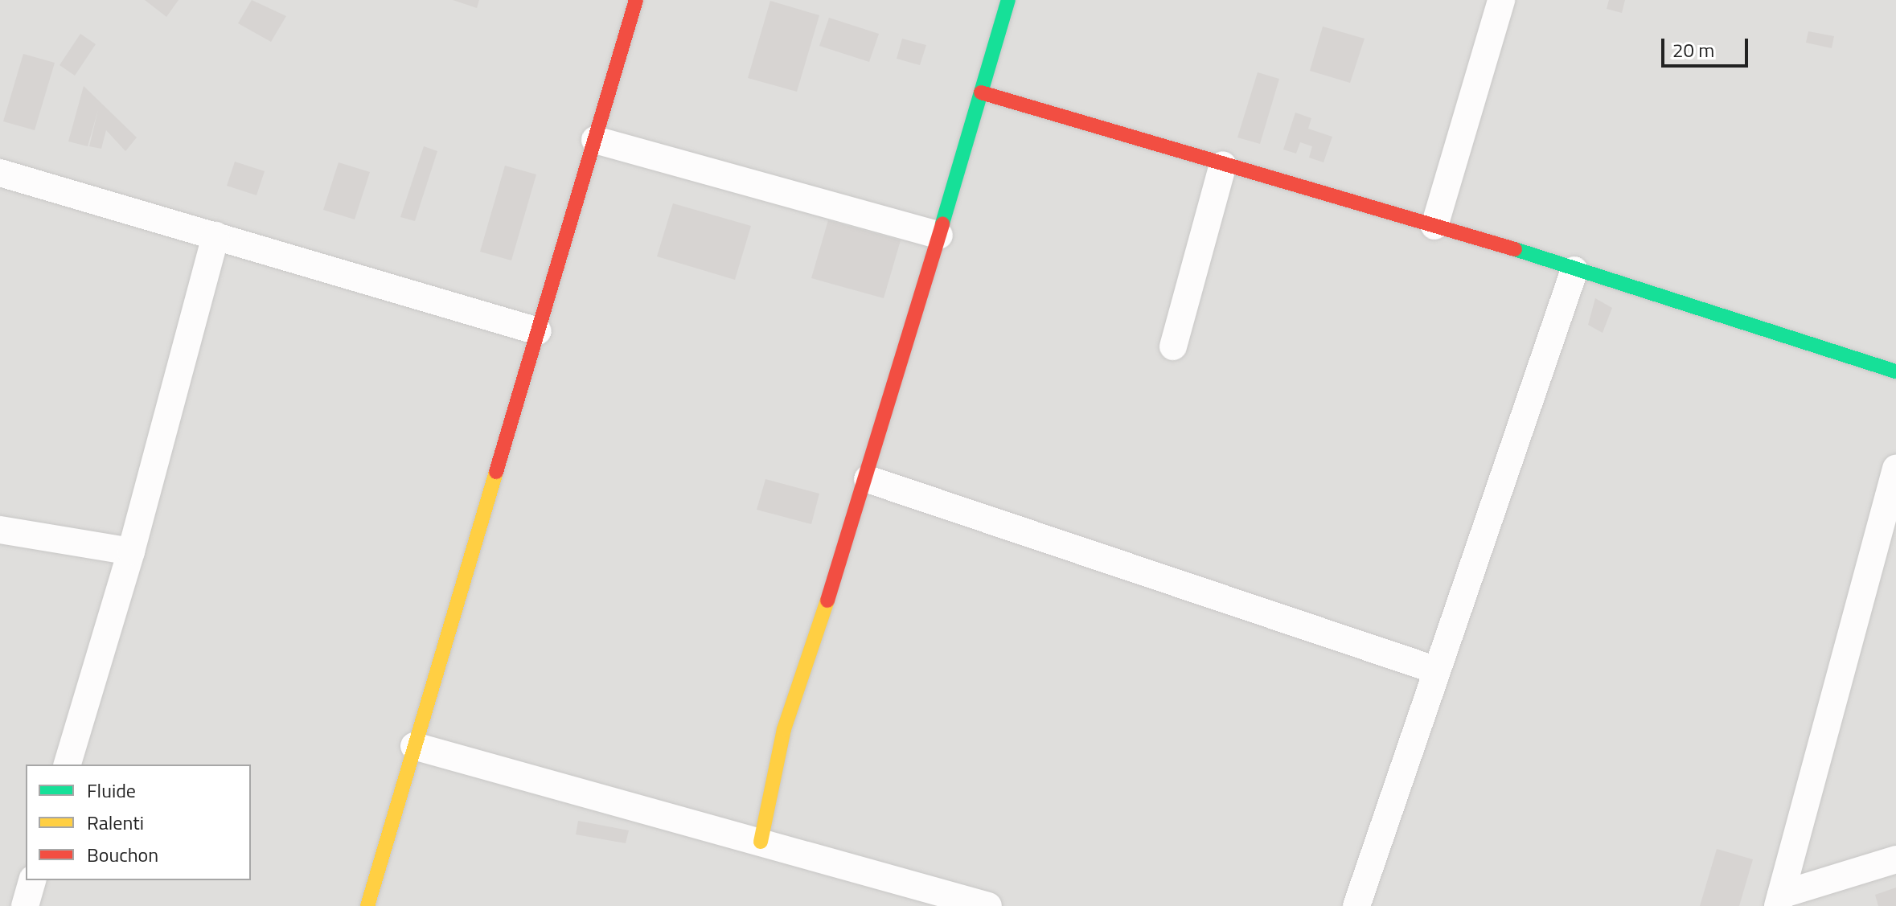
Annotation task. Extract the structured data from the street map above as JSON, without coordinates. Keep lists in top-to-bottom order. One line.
{"legend":["Fluide","Ralenti","Bouchon"],"scale_bar":"20 m"}
